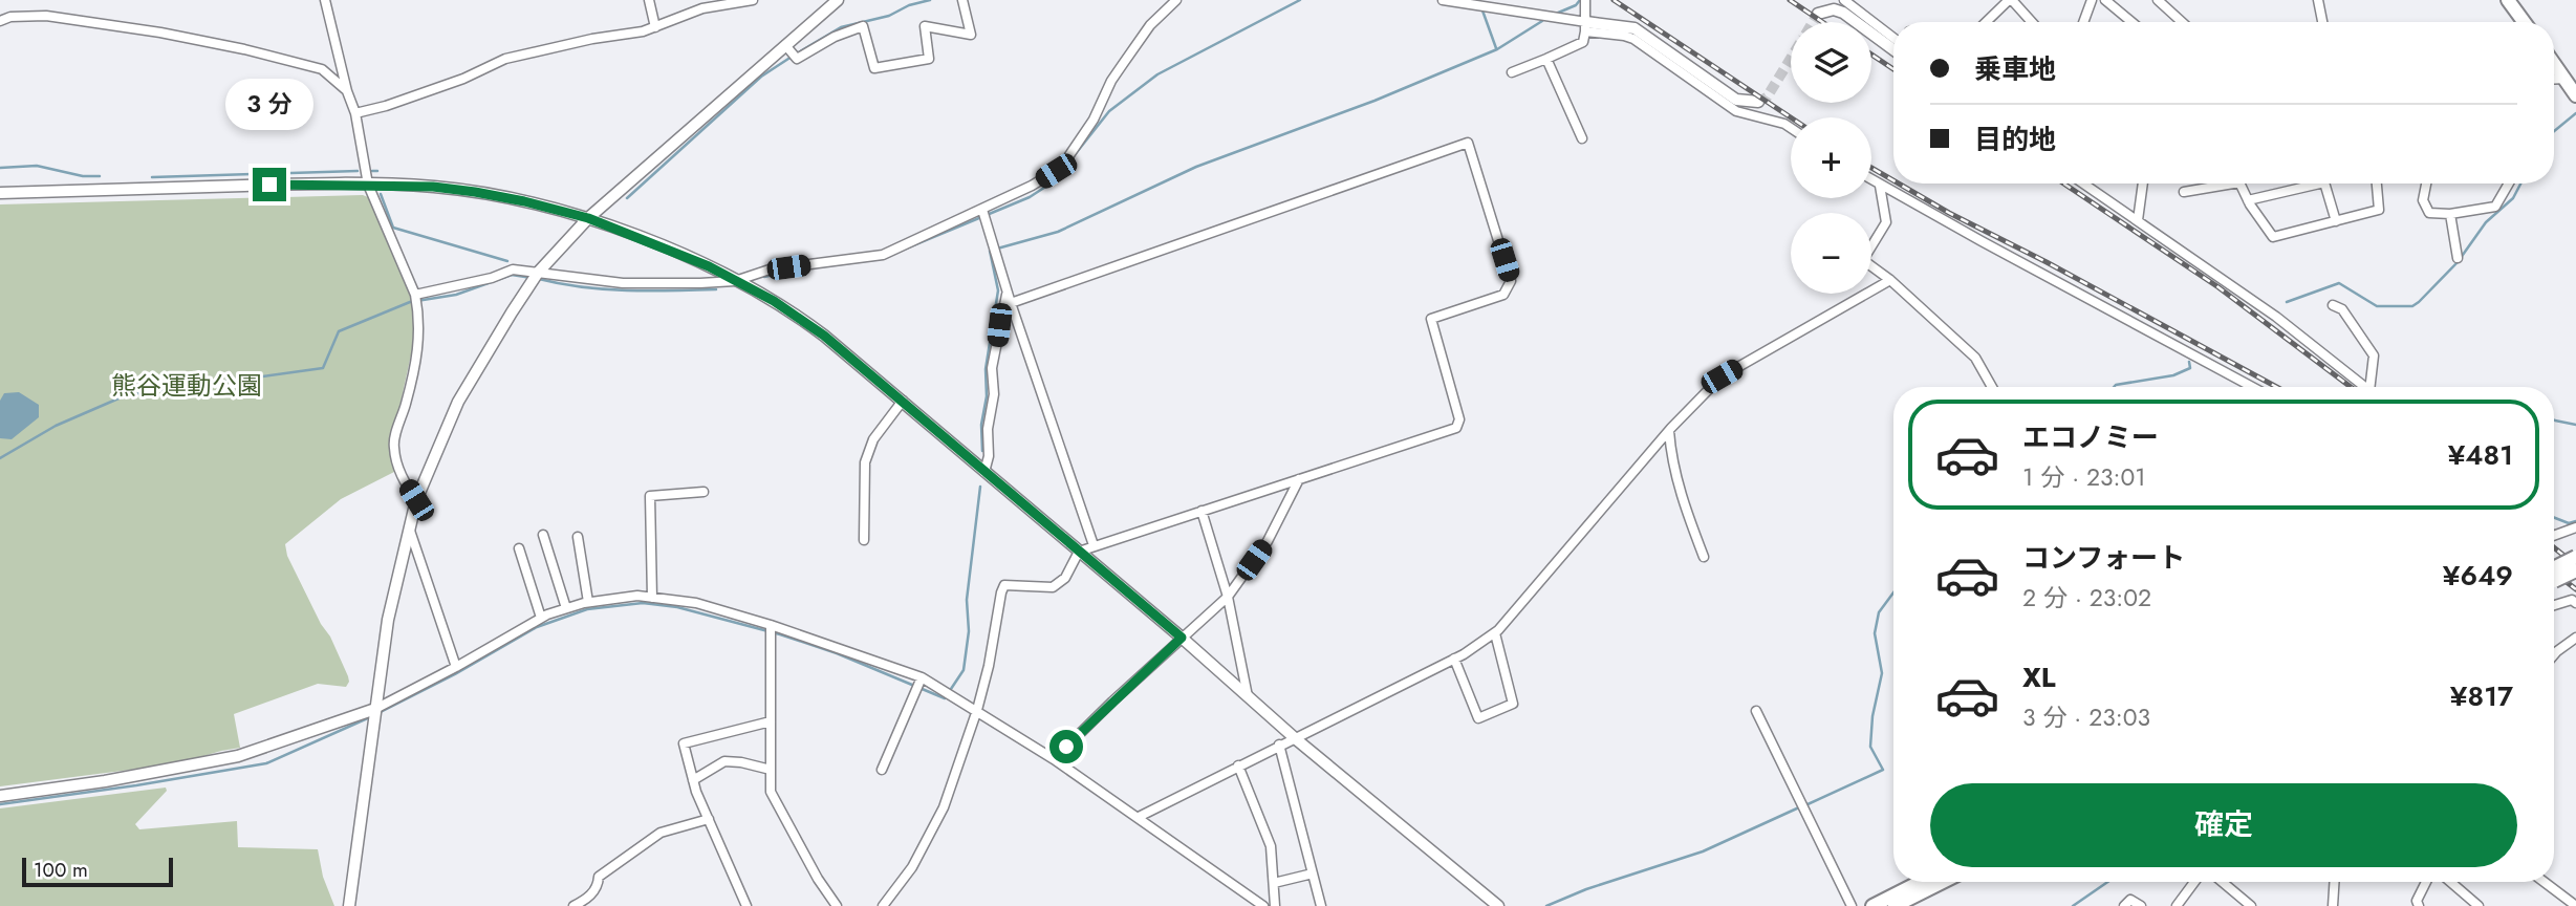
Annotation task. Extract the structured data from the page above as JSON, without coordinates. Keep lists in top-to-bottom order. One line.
{"parks":["熊谷運動公園"],"scale_bar":"100 m","page":{"map_buttons":["+","−"],"banner":["乗車地","目的地"],"bubble":"3 分","list":[{"name":"エコノミー","note":"1 分 · 23:01","value":"¥481"},{"name":"コンフォート","note":"2 分 · 23:02","value":"¥649"},{"name":"XL","note":"3 分 · 23:03","value":"¥817"}],"buttons":"確定","scale":"100 m"}}
